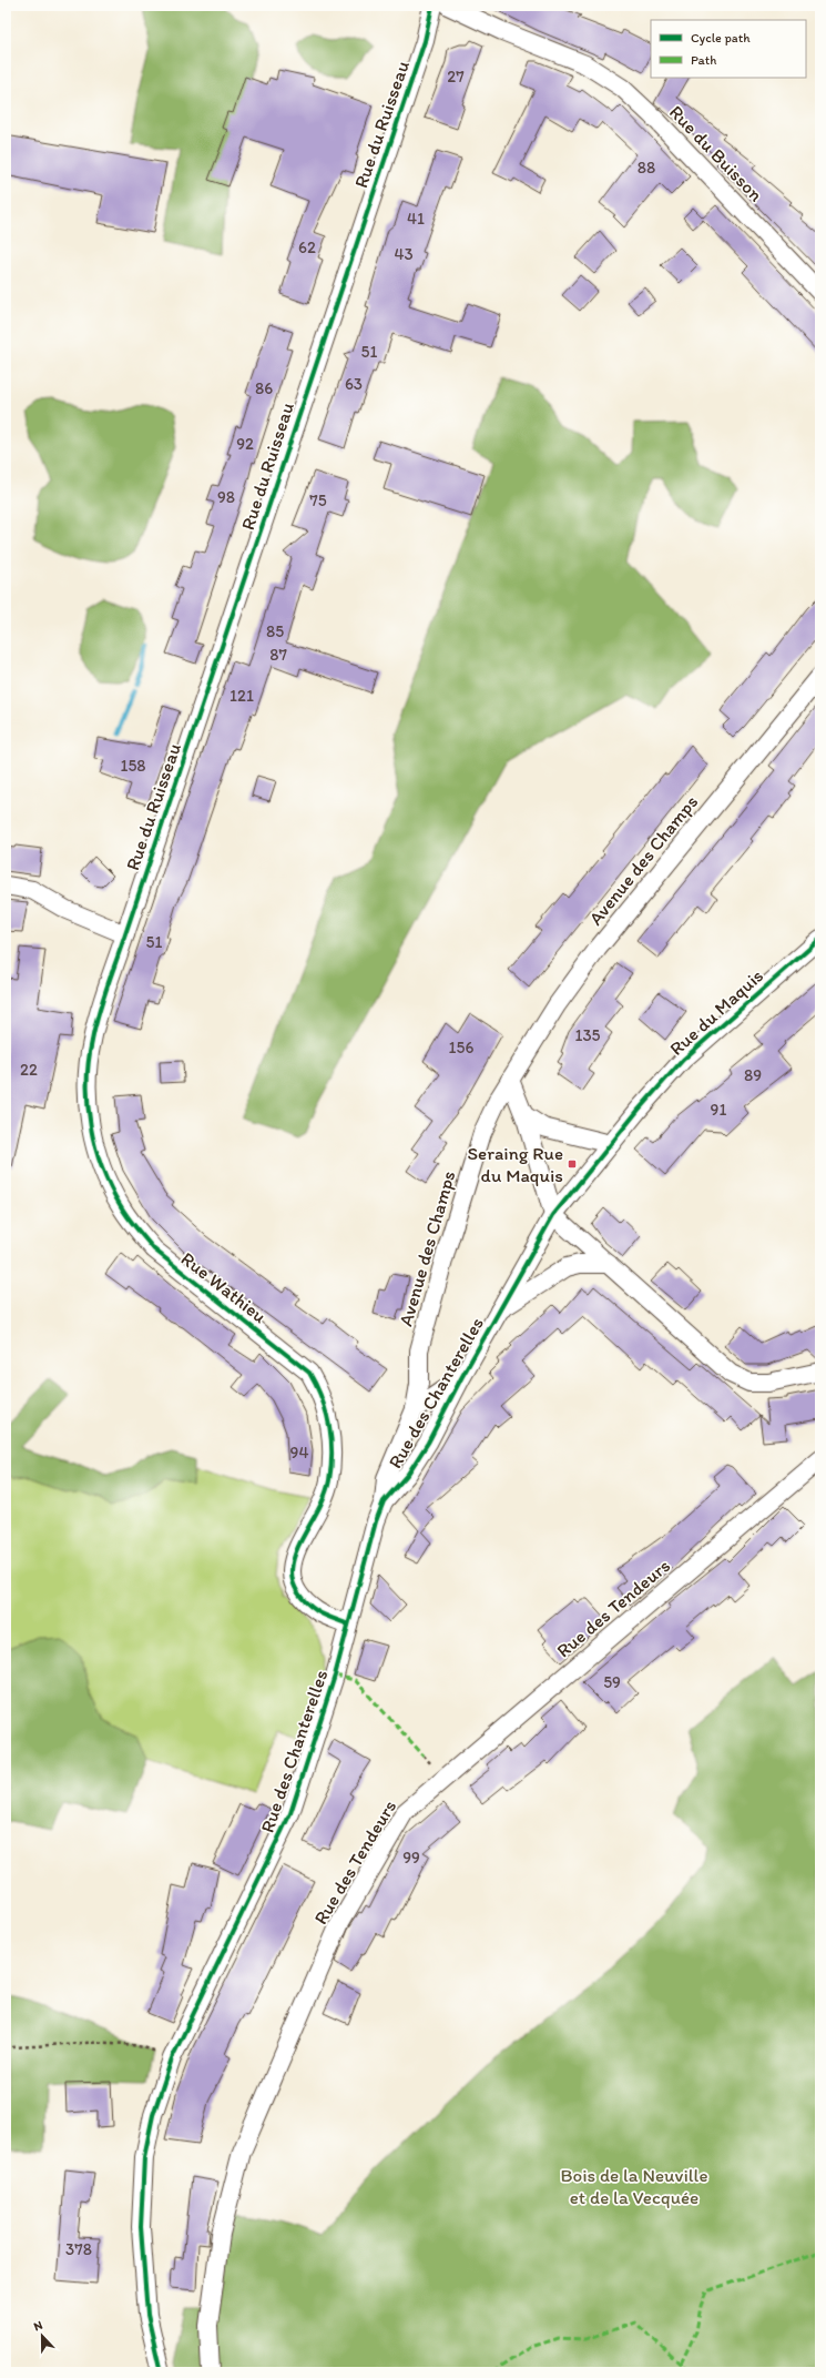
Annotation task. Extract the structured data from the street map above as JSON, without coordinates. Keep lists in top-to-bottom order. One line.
{"streets":{"street":["Rue du Ruisseau","Rue du Buisson","Avenue des Champs","Rue du Maquis","Rue Wathieu","Rue des Chanterelles","Rue des Tendeurs"]},"crossings":[["Rue du Ruisseau","Rue Wathieu"],["Avenue des Champs","Rue des Chanterelles"],["Rue du Maquis","Rue des Chanterelles"],["Rue Wathieu","Rue des Chanterelles"]],"parks":["Bois de la Neuville et de la Vecquée"],"places":{"transit":["Seraing Rue du Maquis"]},"house_numbers":["27","88","41","62","43","51","63","86","92","98","75","85","87","121","158","51","135","156","22","89","91","94","59","99","378"],"legend":["Cycle path","Path"],"north":"top"}
